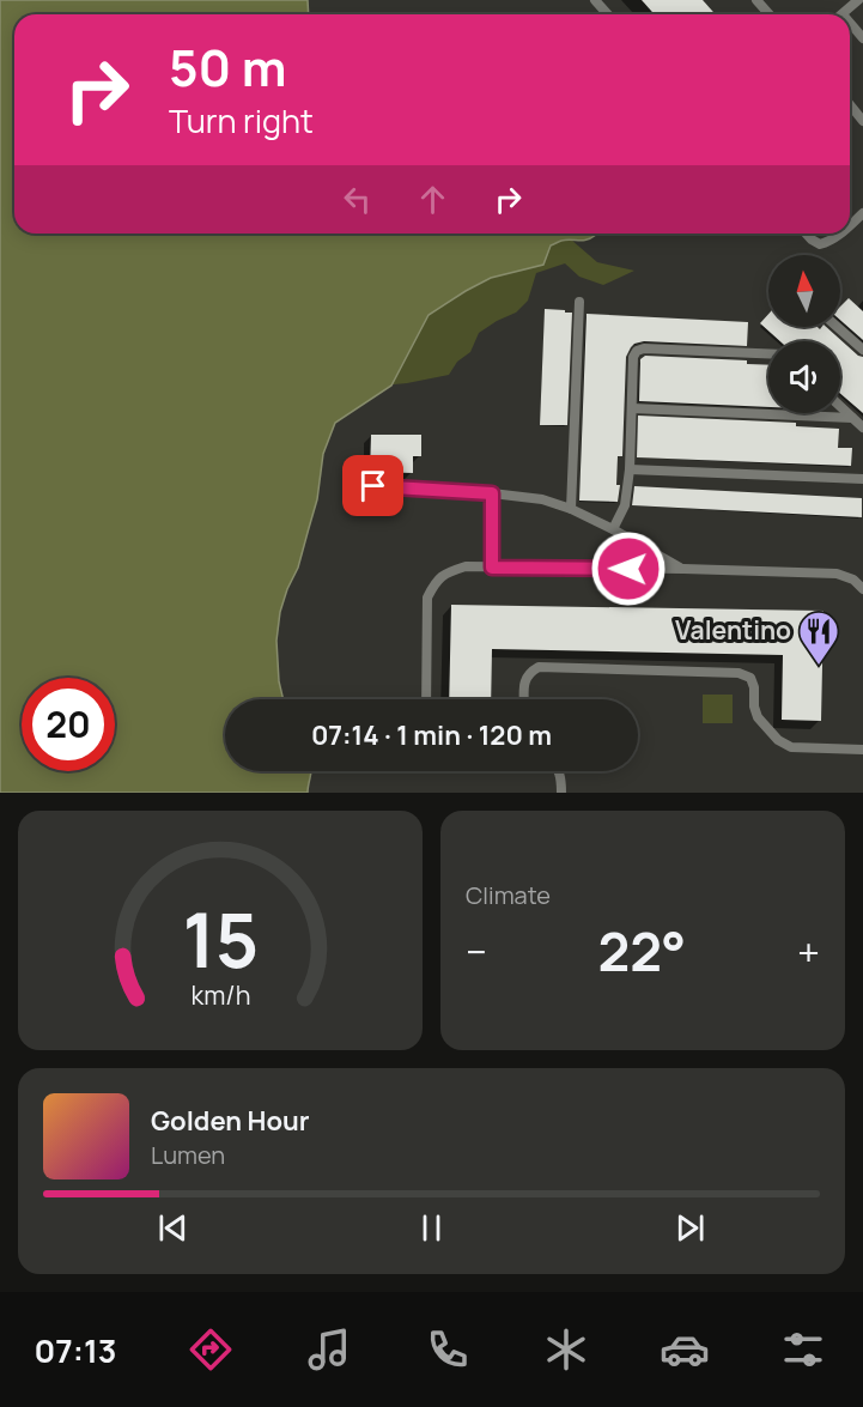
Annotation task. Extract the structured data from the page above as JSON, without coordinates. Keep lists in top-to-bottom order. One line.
{"places":{"restaurant":["Valentino"]},"north":"top","page":{"turn":["50 m","Turn right"],"limit":"20","trip":"07:14 · 1 min · 120 m","tile":"Climate","heat":["−","22°","+"],"song":["Golden Hour","Lumen"],"tabs":"07:13","gauge":["15","km/h"]}}
